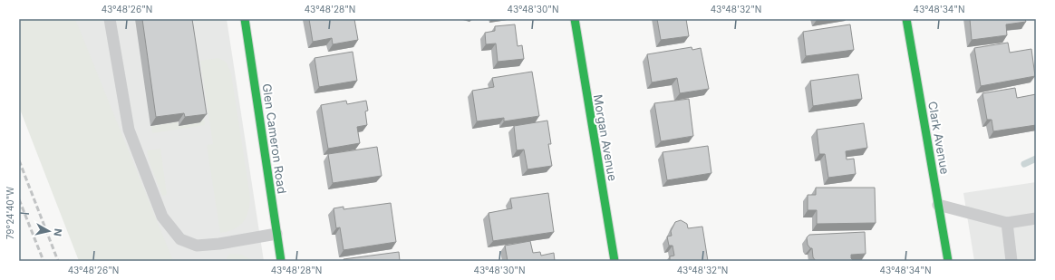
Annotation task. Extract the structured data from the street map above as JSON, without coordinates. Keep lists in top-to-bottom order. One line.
{"streets":{"street":["Morgan Avenue","Clark Avenue","Glen Cameron Road"]},"north":"right","coordinates":["43°48'26\"N","43°48'28\"N","43°48'30\"N","43°48'32\"N","43°48'34\"N","79°24'40\"W"]}
